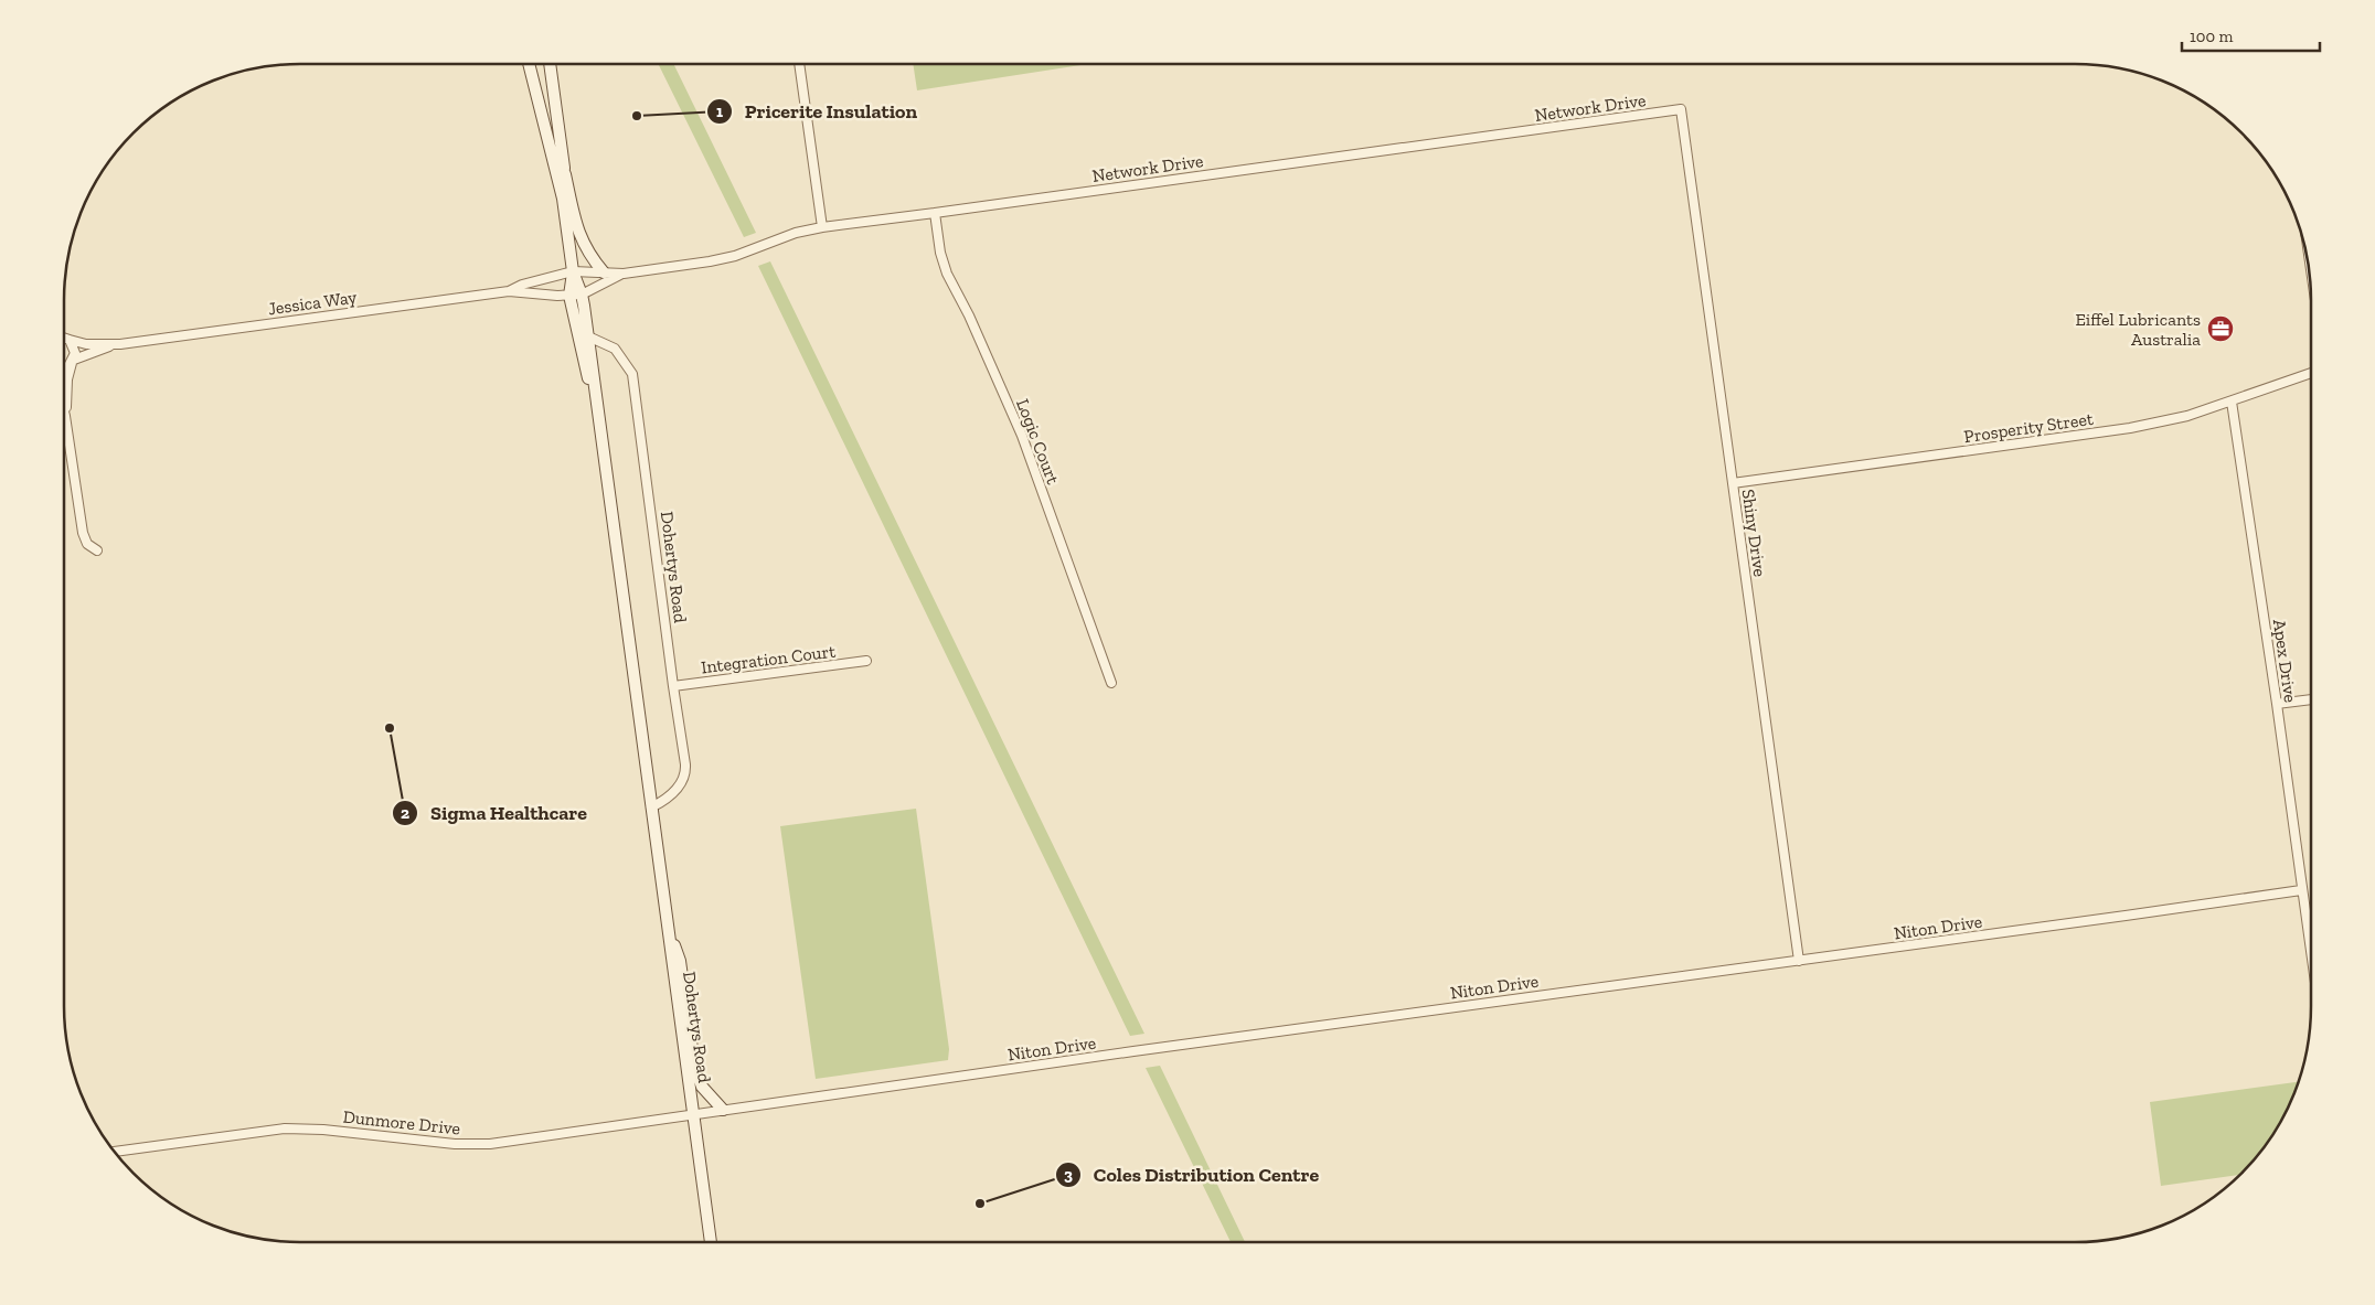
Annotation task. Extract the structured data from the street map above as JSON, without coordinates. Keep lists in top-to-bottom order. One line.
{"streets":{"main road":["Dohertys Road"],"street":["Network Drive","Jessica Way","Prosperity Street","Logic Court","Shiny Drive","Integration Court","Apex Drive","Niton Drive","Dunmore Drive"]},"crossings":[["Network Drive","Jessica Way"],["Network Drive","Logic Court"],["Network Drive","Shiny Drive"],["Network Drive","Dohertys Road"],["Jessica Way","Dohertys Road"],["Prosperity Street","Shiny Drive"],["Prosperity Street","Apex Drive"],["Shiny Drive","Niton Drive"],["Dohertys Road","Integration Court"],["Dohertys Road","Niton Drive"],["Dohertys Road","Dunmore Drive"],["Apex Drive","Niton Drive"],["Niton Drive","Dunmore Drive"]],"places":{"other":["Pricerite Insulation","Sigma Healthcare","Coles Distribution Centre"],"office":["Eiffel Lubricants Australia"]},"scale_bar":"100 m"}
